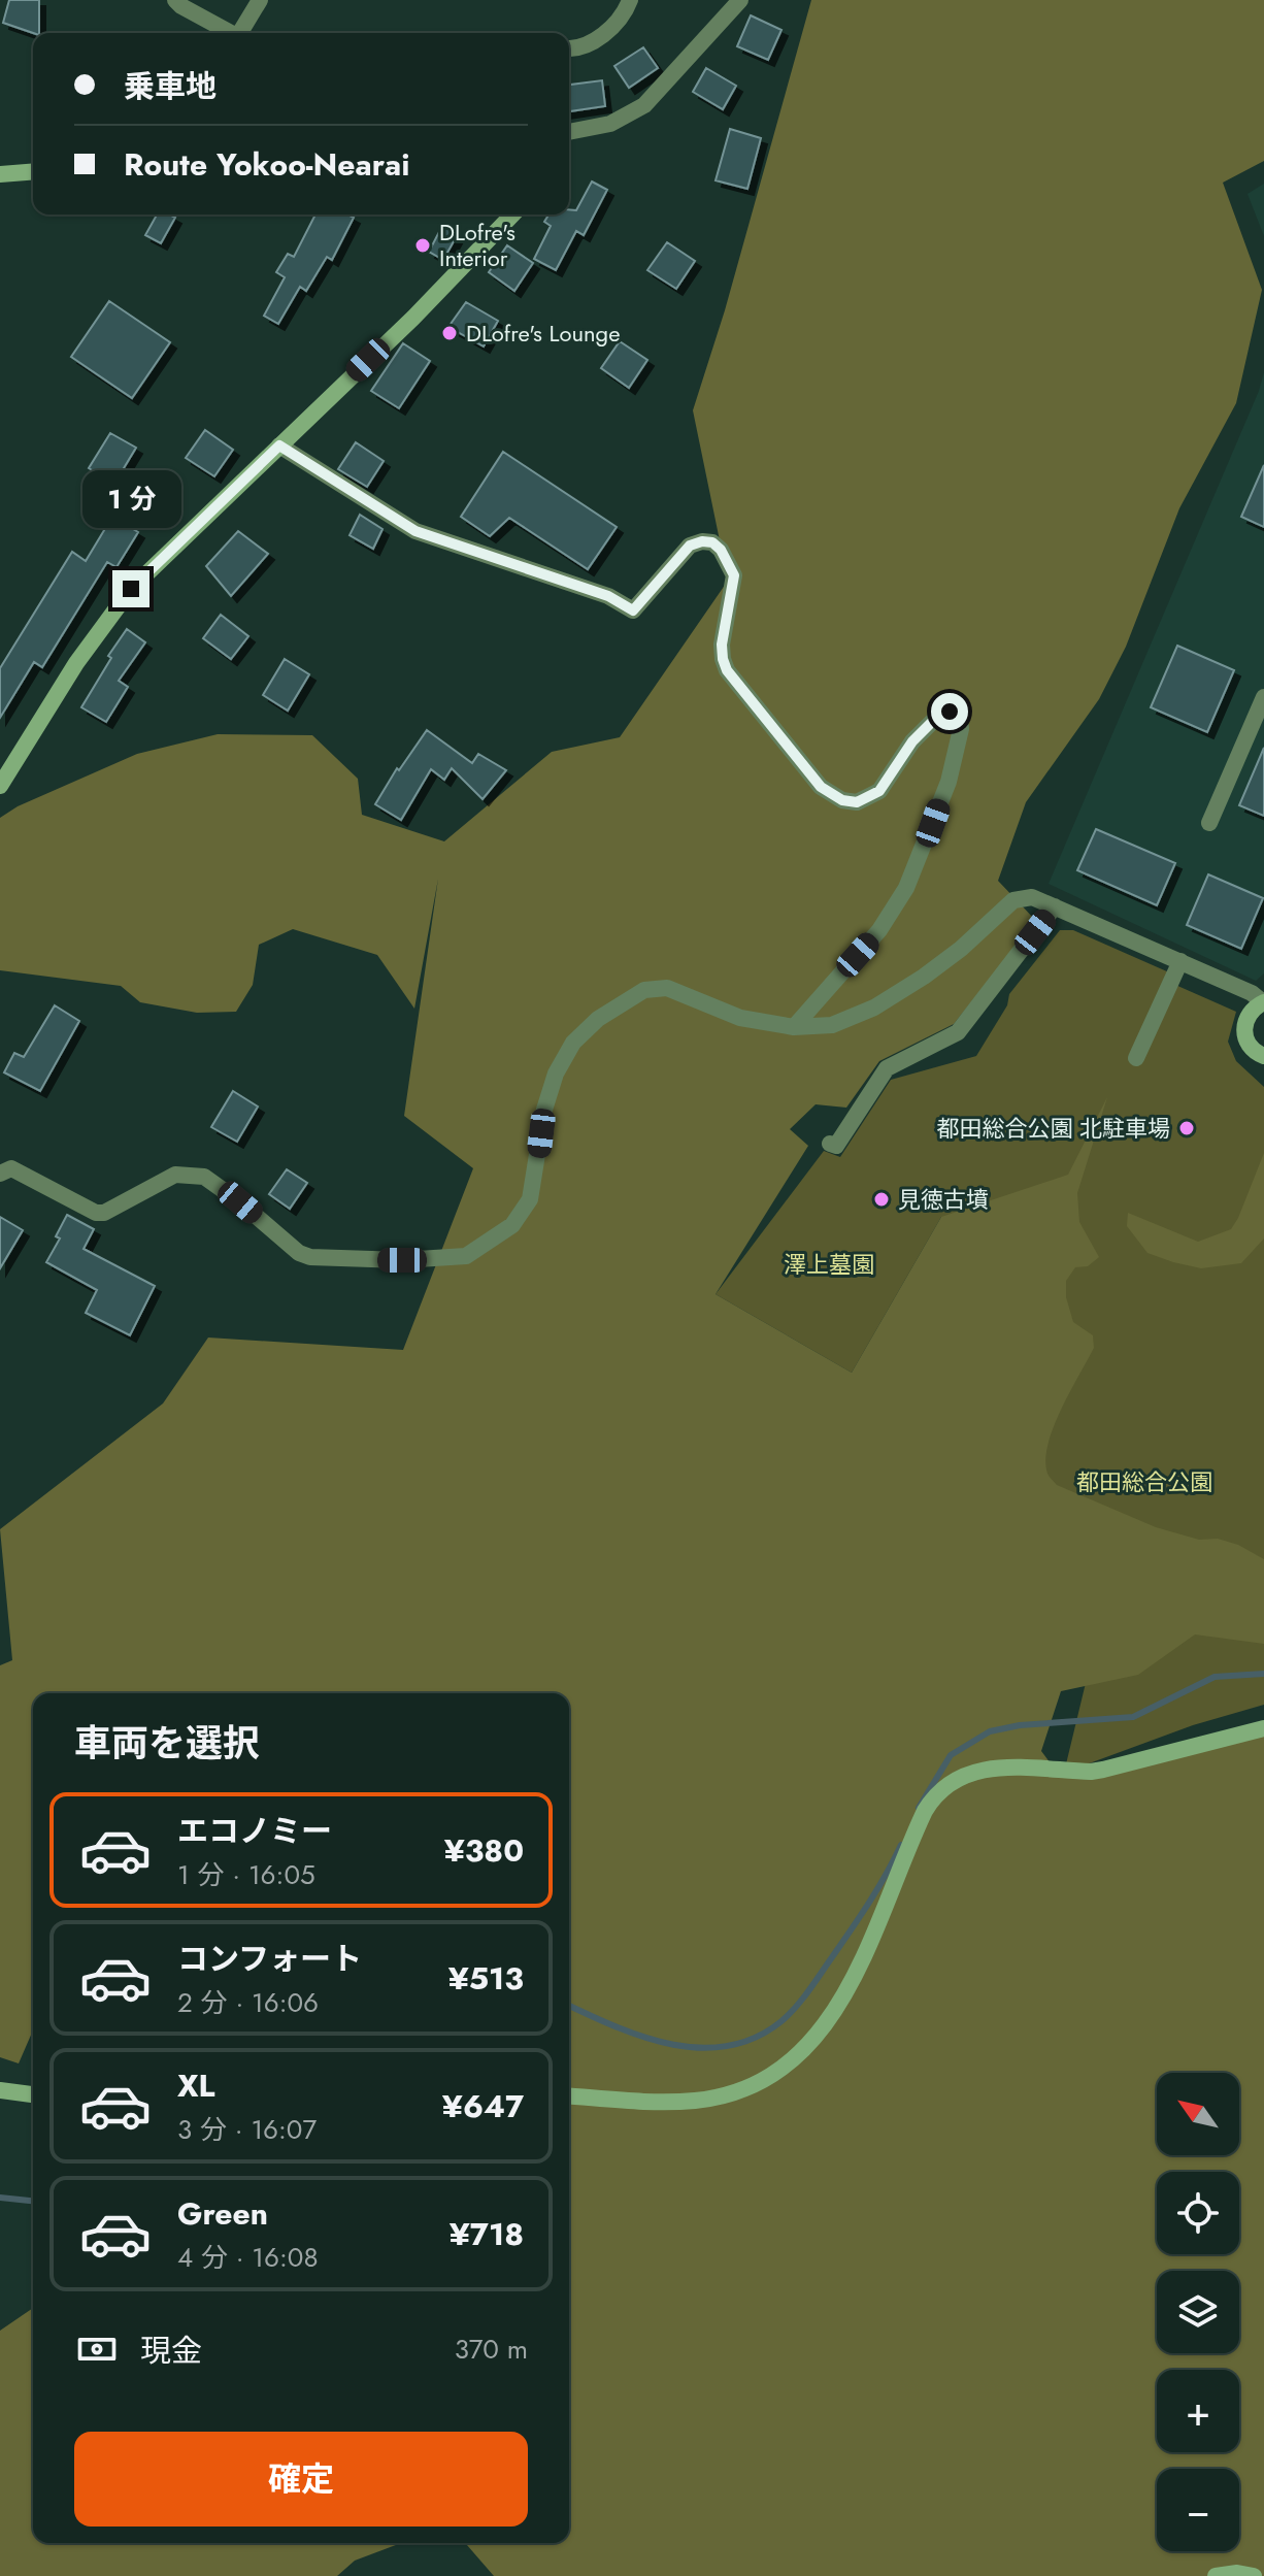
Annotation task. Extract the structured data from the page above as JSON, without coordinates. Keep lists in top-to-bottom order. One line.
{"parks":["澤上墓園","都田総合公園"],"places":["DLofre's Interior","DLofre's Lounge","都田総合公園 北駐車場","見徳古墳"],"north":"top left","page":{"banner":["乗車地","Route Yokoo-Nearai"],"bubble":"1 分","heading":"車両を選択","list":[{"name":"エコノミー","note":"1 分 · 16:05","value":"¥380"},{"name":"コンフォート","note":"2 分 · 16:06","value":"¥513"},{"name":"XL","note":"3 分 · 16:07","value":"¥647"},{"name":"Green","note":"4 分 · 16:08","value":"¥718"}],"map_buttons":["+","−"],"pay":["現金","370 m"],"buttons":"確定"}}
